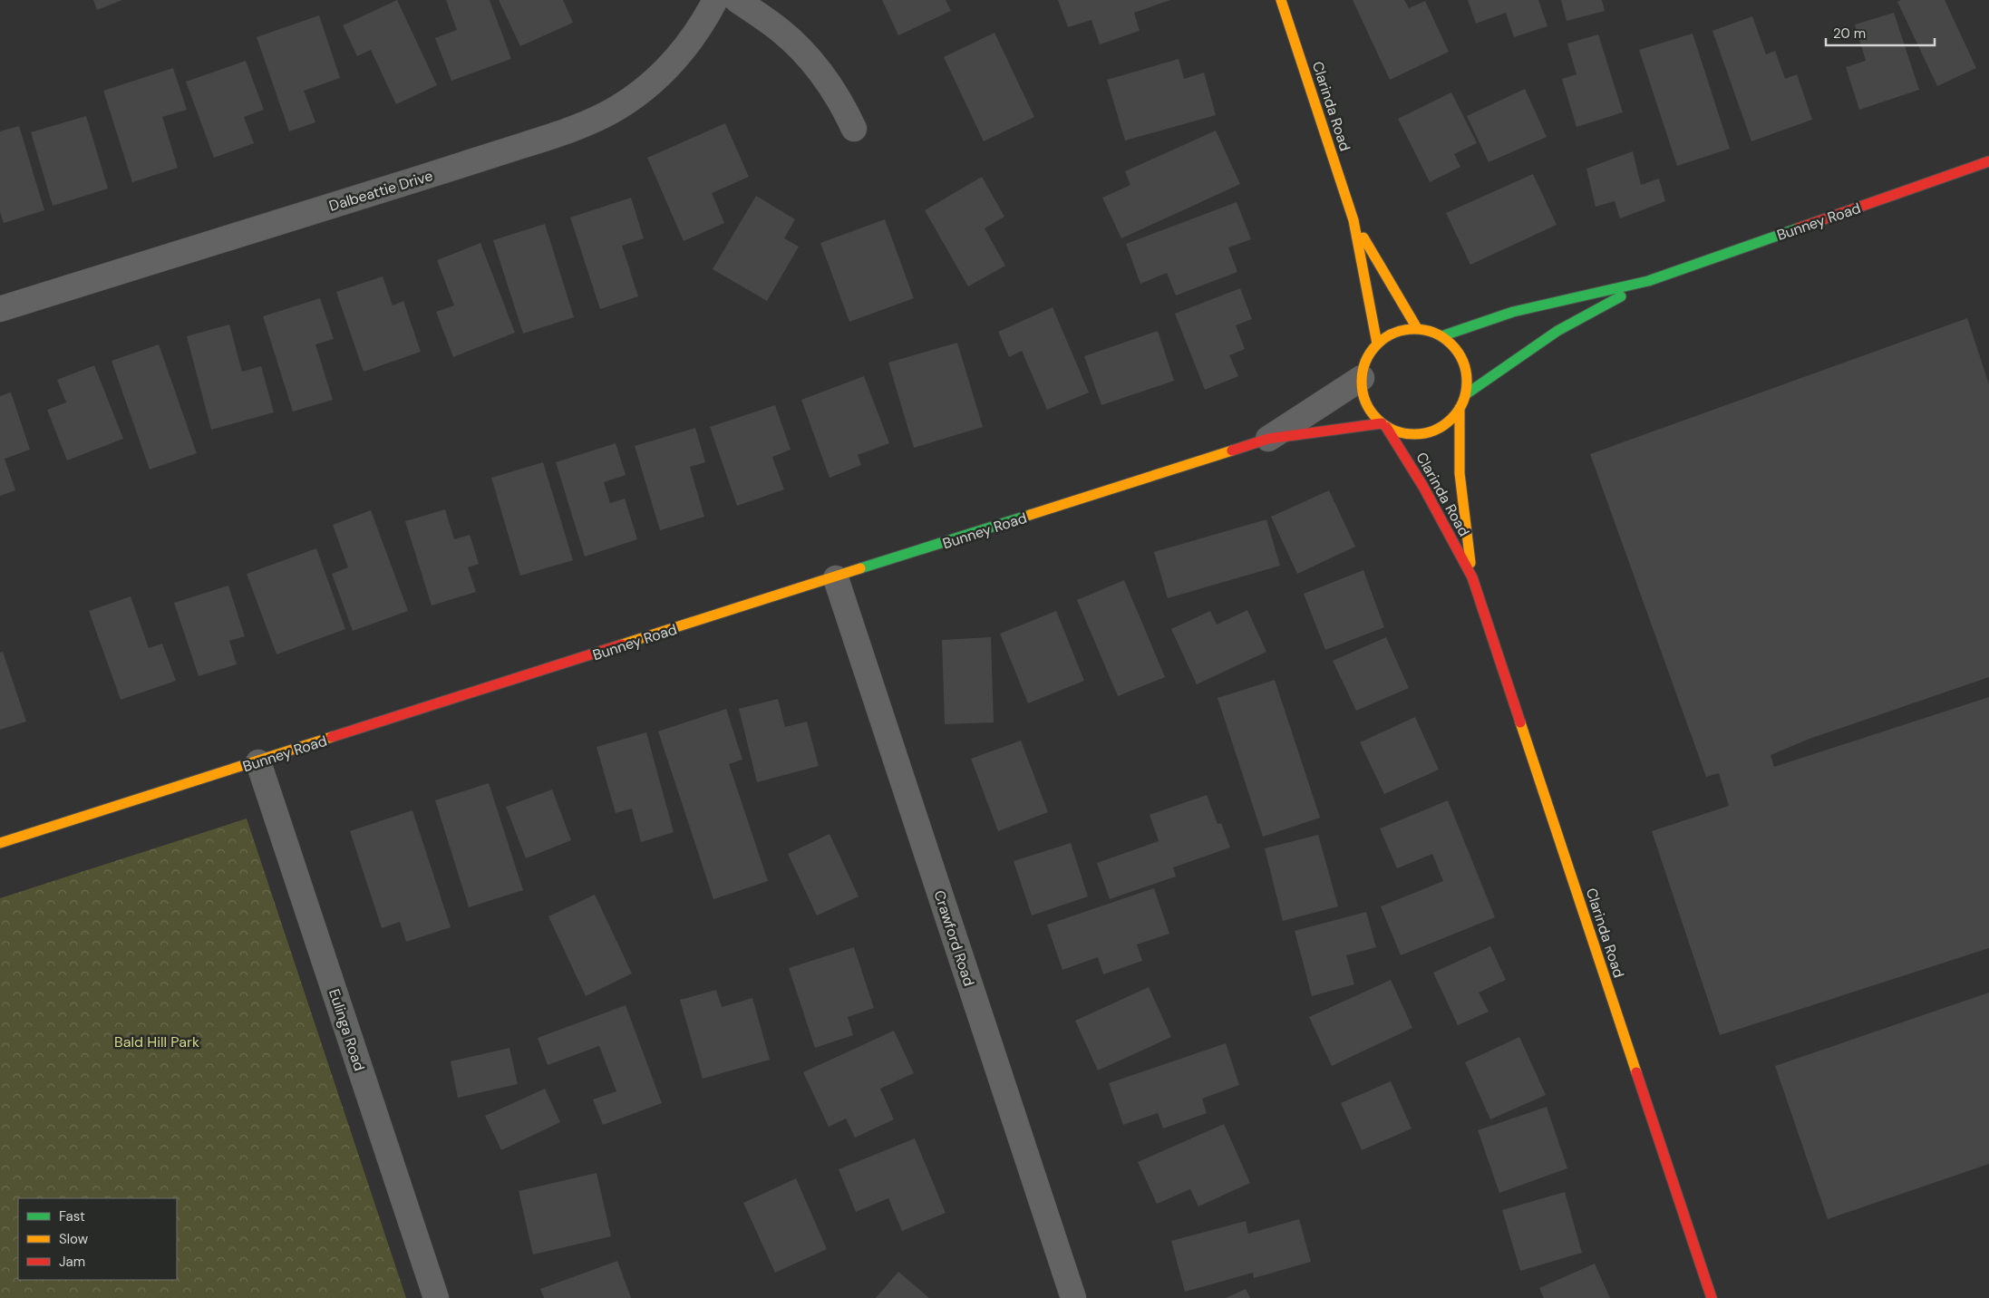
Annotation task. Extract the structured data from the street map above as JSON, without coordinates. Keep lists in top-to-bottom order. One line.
{"streets":{"street":["Clarinda Road","Dalbeattie Drive","Bunney Road","Crawford Road","Eulinga Road"]},"crossings":[["Clarinda Road","Bunney Road"],["Bunney Road","Crawford Road"],["Bunney Road","Eulinga Road"]],"parks":["Bald Hill Park"],"legend":["Fast","Slow","Jam"],"scale_bar":"20 m"}
